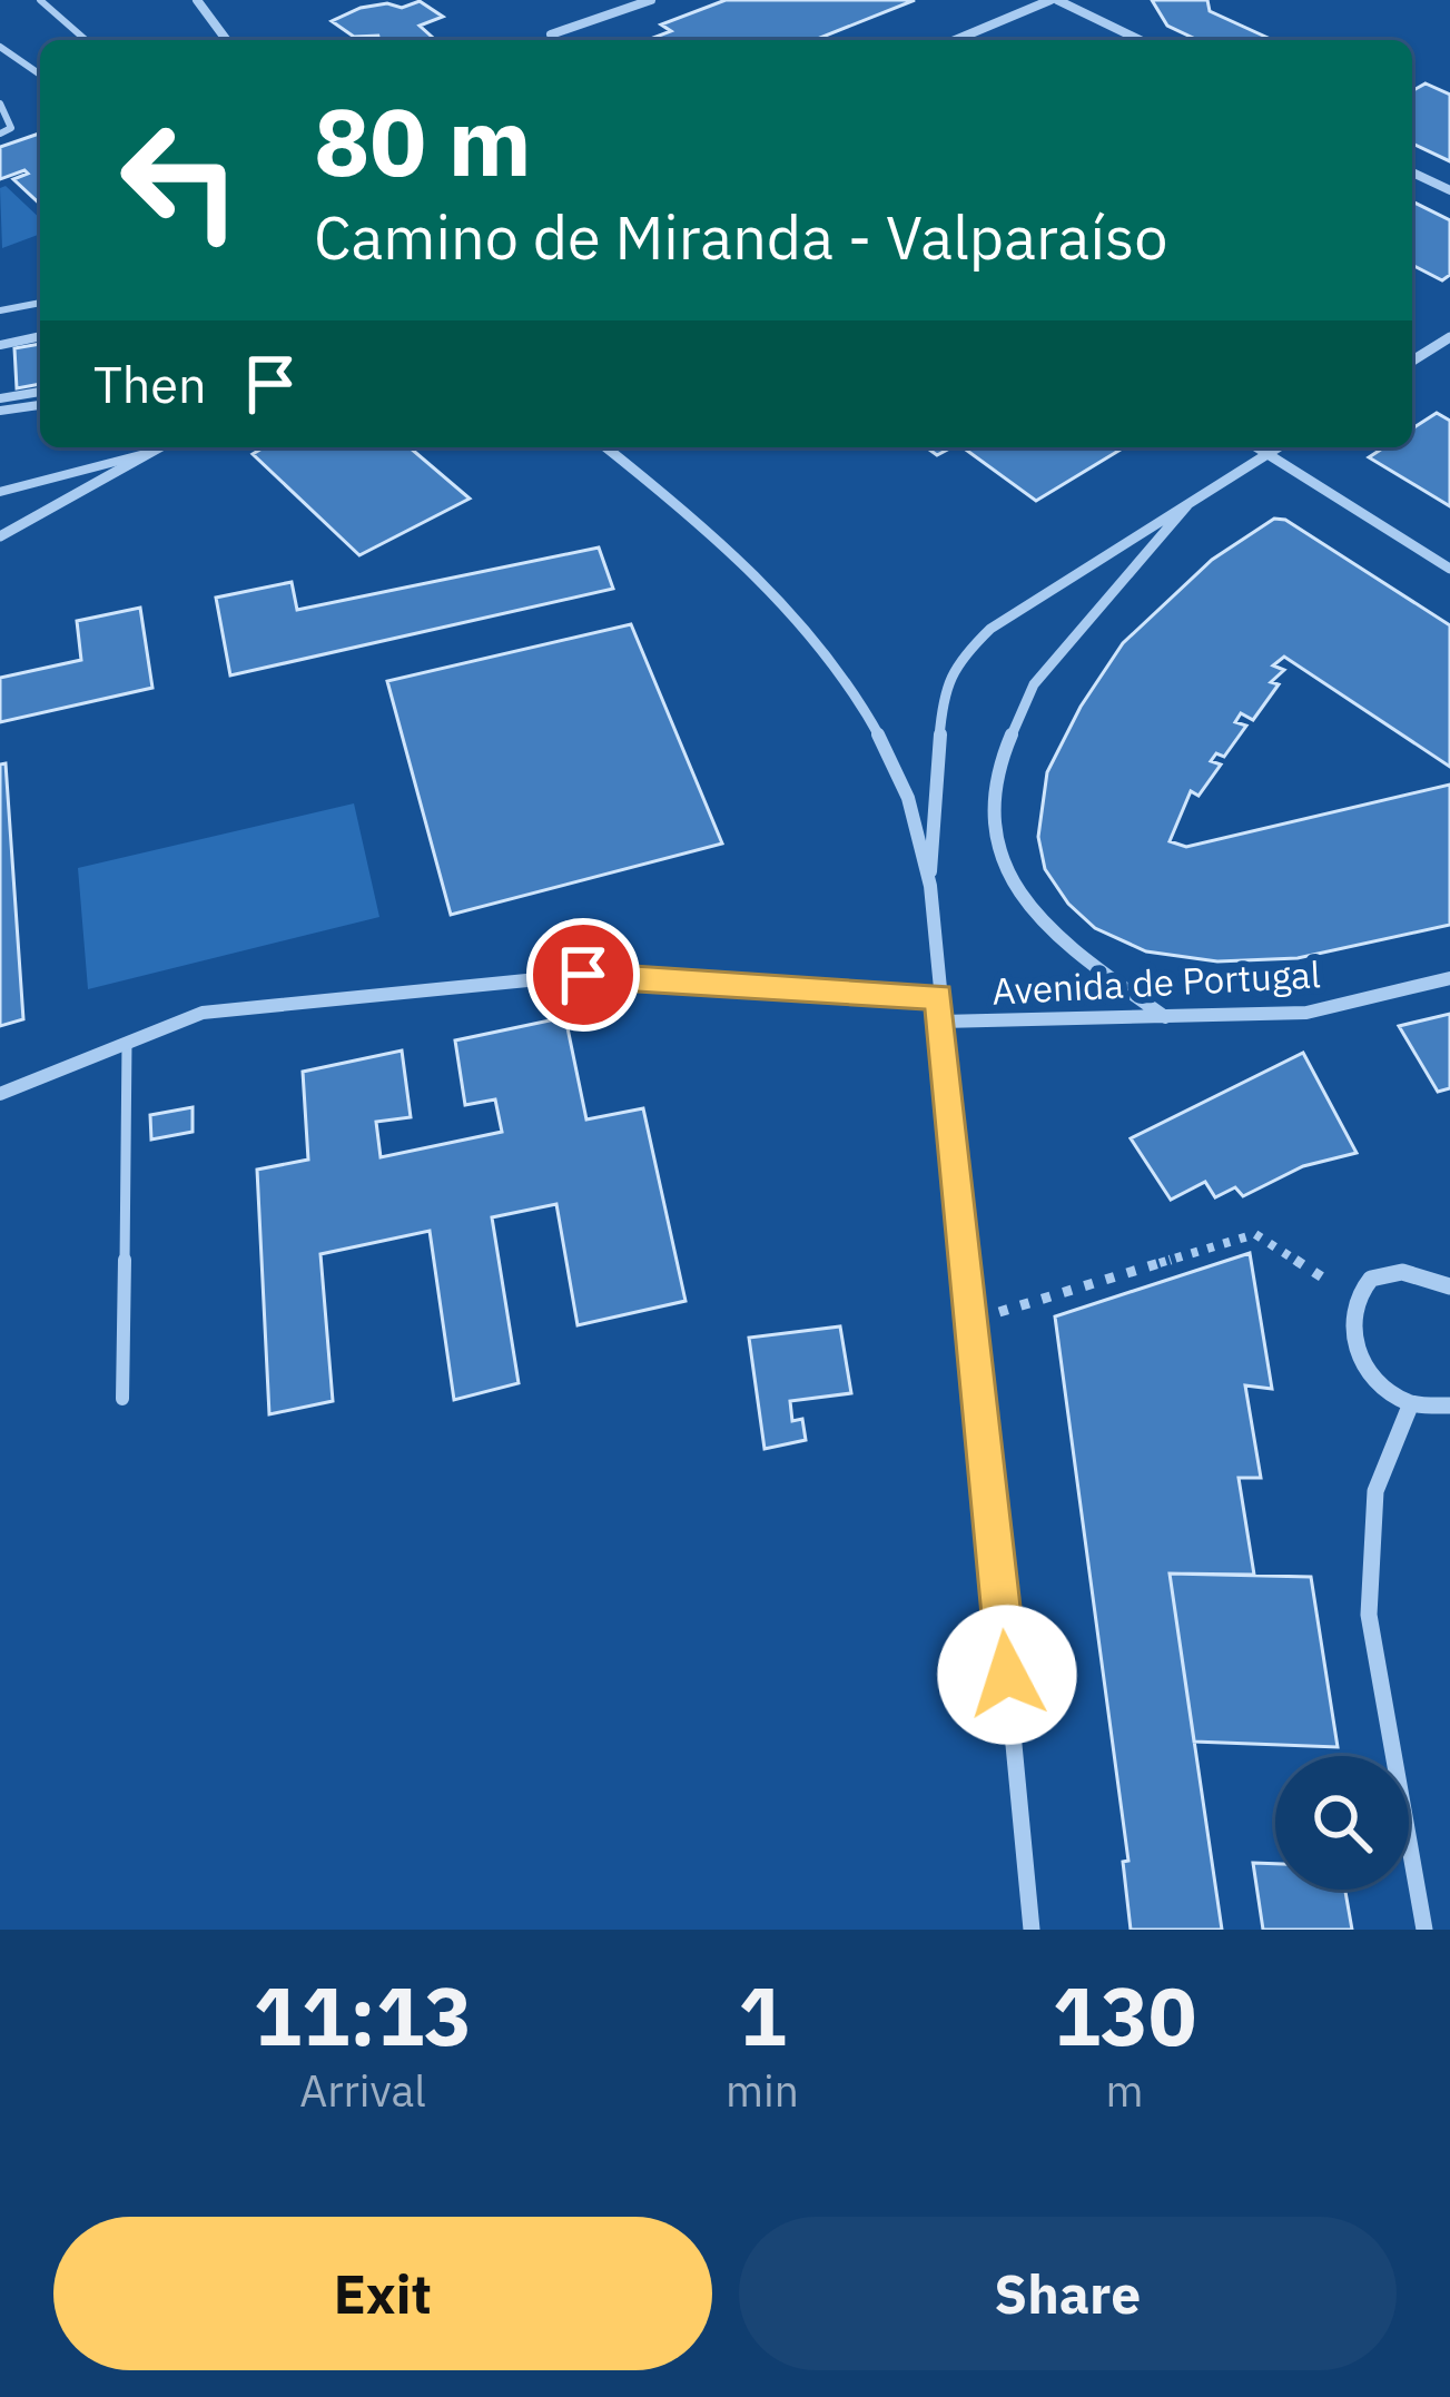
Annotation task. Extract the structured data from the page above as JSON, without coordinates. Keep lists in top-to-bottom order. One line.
{"streets":{"street":["Avenida de Portugal"]},"page":{"turn":["80 m","Camino de Miranda - Valparaíso"],"then":"Then","eta":["11:13","Arrival","1","min","130","m"],"buttons":["Exit","Share"]}}
